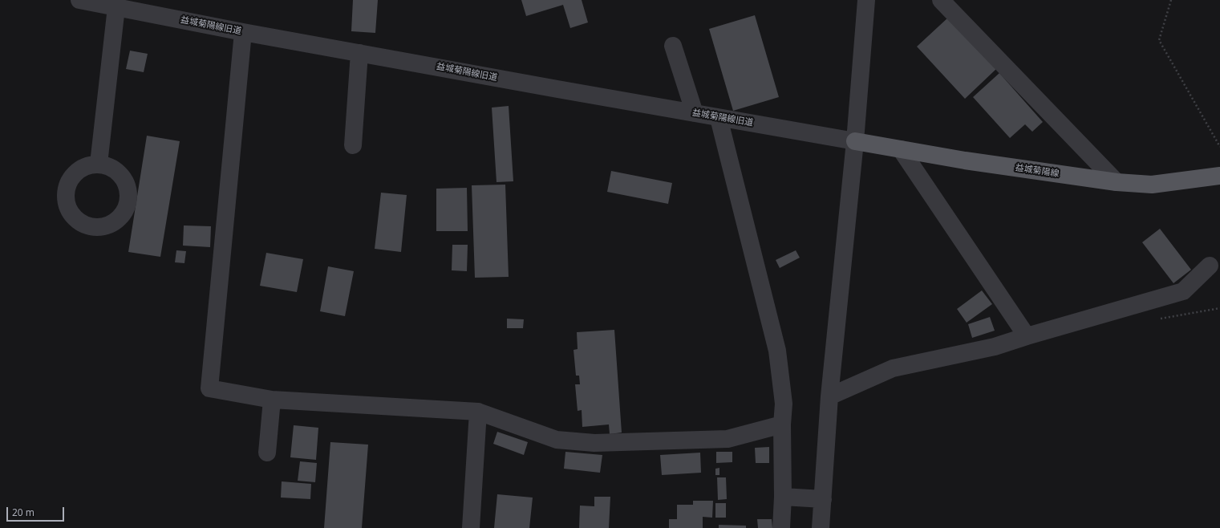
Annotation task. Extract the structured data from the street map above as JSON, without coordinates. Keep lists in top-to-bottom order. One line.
{"streets":{"main road":["益城菊陽線"],"street":["益城菊陽線旧道"]},"crossings":[["益城菊陽線旧道","益城菊陽線"]],"scale_bar":"20 m"}
